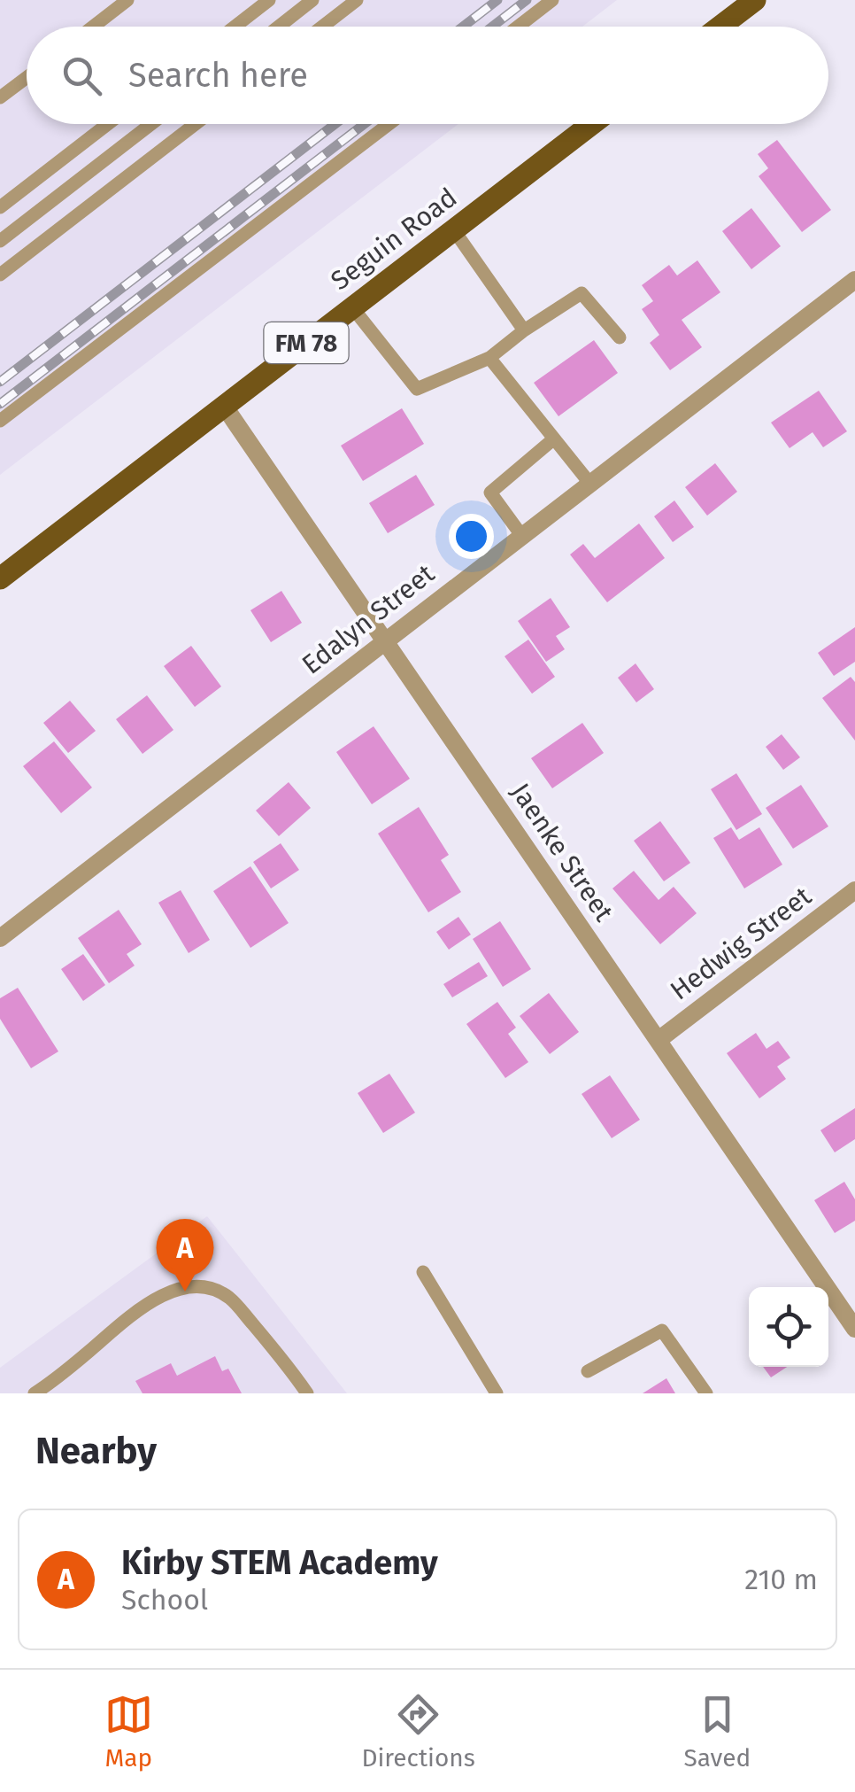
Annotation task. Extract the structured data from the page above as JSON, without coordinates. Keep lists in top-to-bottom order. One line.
{"streets":{"main road":["Seguin Road","FM 78"],"street":["Edalyn Street","Jaenke Street","Hedwig Street"]},"crossings":[["Seguin Road","Jaenke Street"],["Edalyn Street","Jaenke Street"],["Jaenke Street","Hedwig Street"]],"page":{"search":"Search here","pins":"A","heading":"Nearby","list":[{"mark":"A","name":"Kirby STEM Academy","note":"School","value":"210 m"}],"nav":["Map","Directions","Saved"]}}
